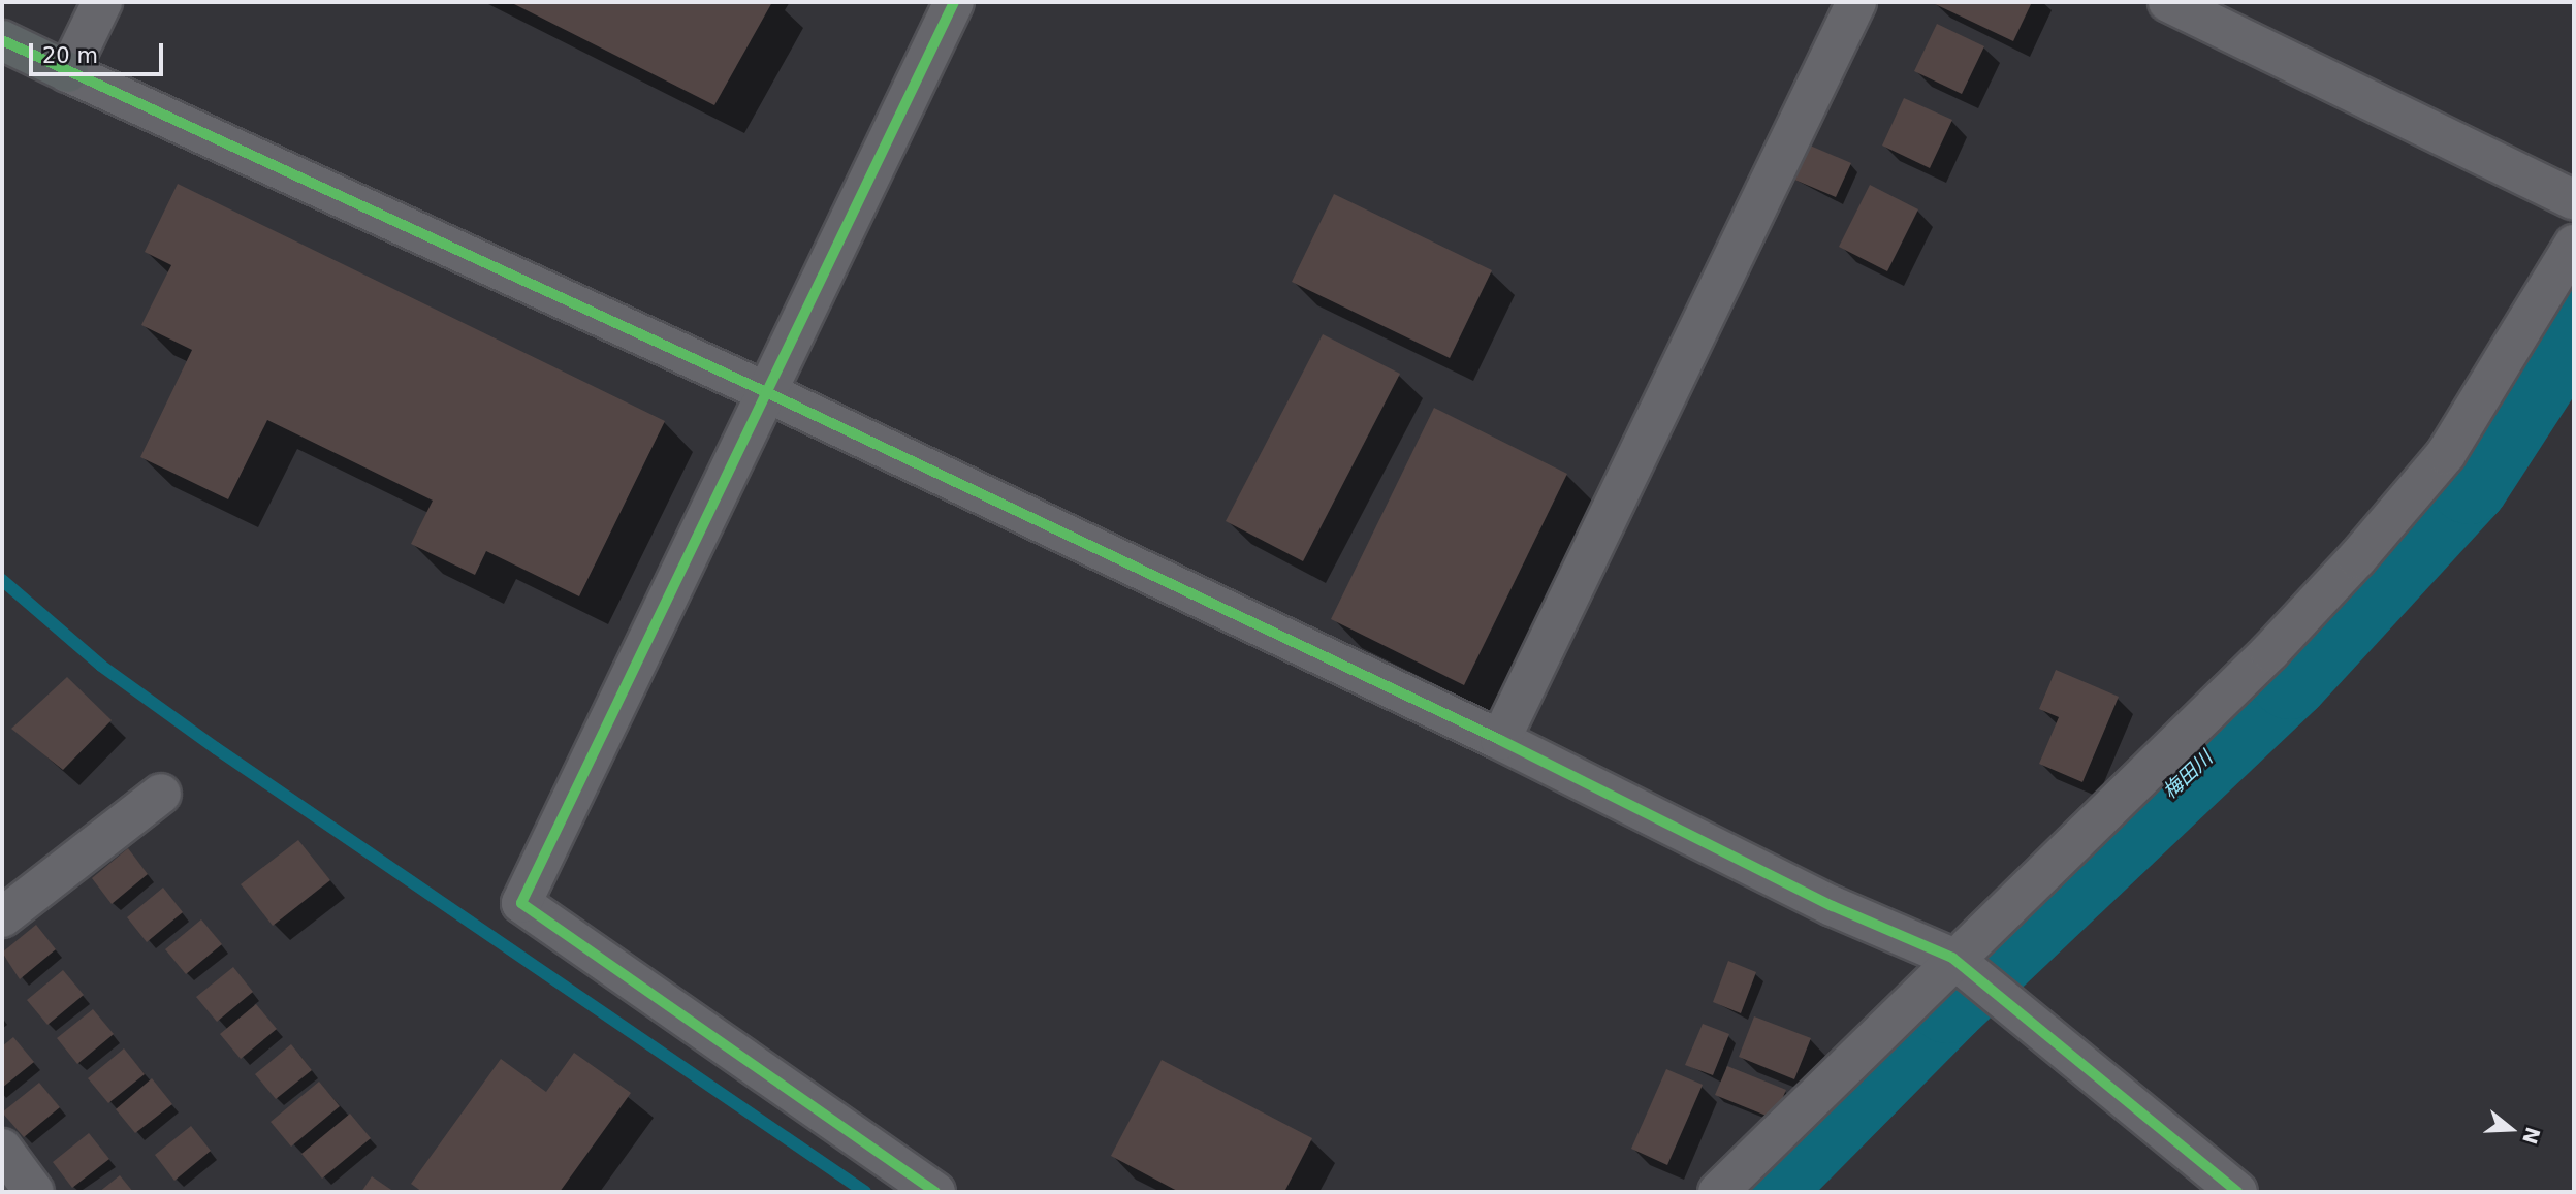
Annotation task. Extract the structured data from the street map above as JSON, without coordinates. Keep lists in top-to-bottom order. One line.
{"water":["梅田川"],"scale_bar":"20 m","north":"right"}
